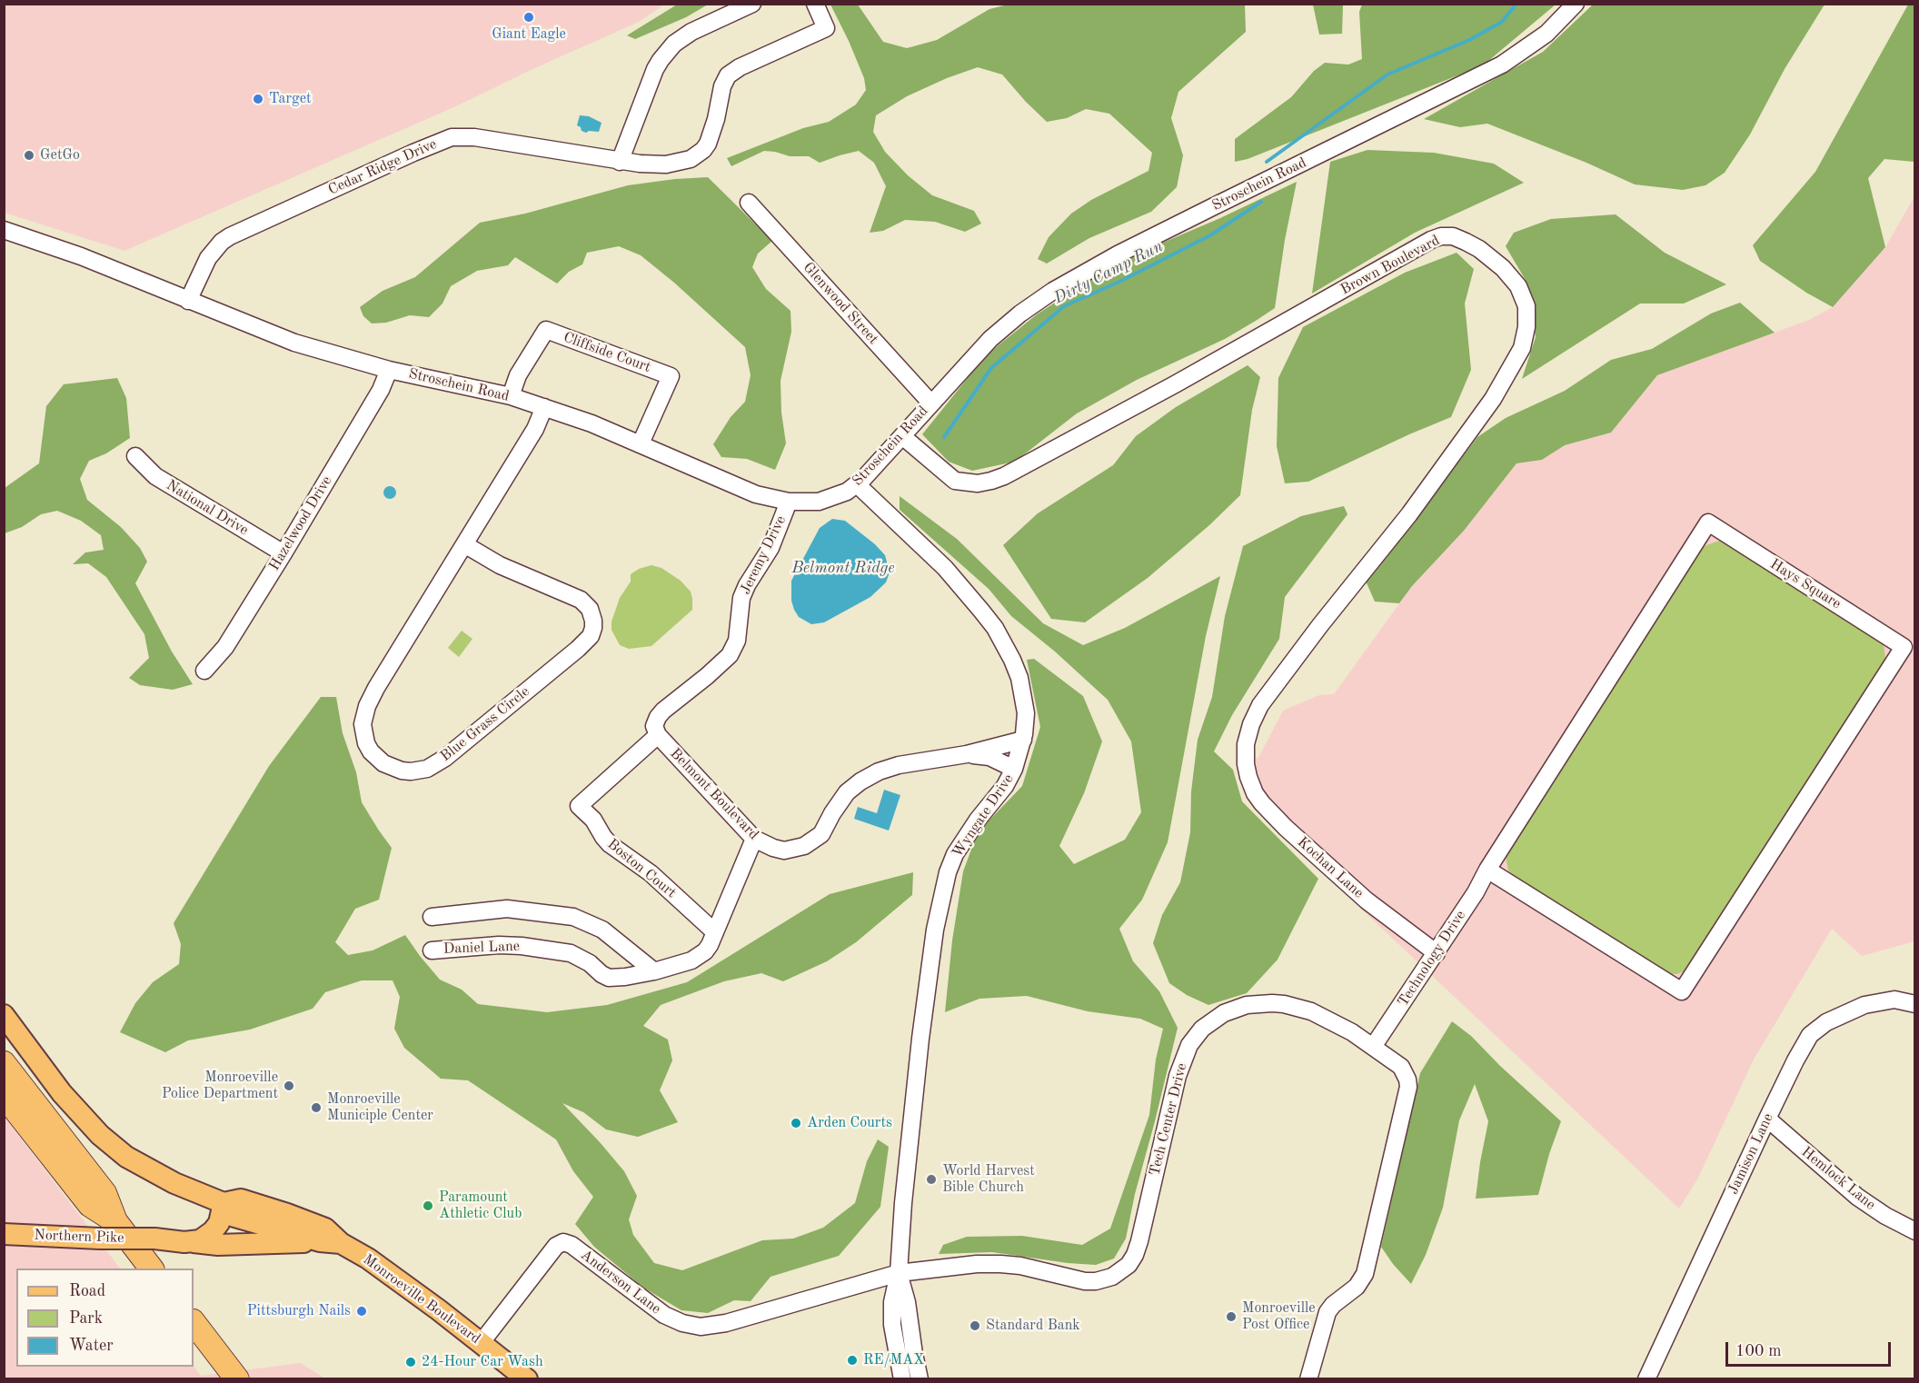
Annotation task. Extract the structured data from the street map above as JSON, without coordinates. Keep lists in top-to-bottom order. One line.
{"streets":{"main road":["Northern Pike","Monroeville Boulevard"],"street":["Cedar Ridge Drive","Stroschein Road","Brown Boulevard","Glenwood Street","Cliffside Court","National Drive","Hazelwood Drive","Jeremy Drive","Hays Square","Blue Grass Circle","Belmont Boulevard","Wyngate Drive","Kochan Lane","Boston Court","Daniel Lane","Technology Drive","Tech Center Drive","Jamison Lane","Hemlock Lane","Anderson Lane"]},"crossings":[["Cedar Ridge Drive","Stroschein Road"],["Stroschein Road","Brown Boulevard"],["Stroschein Road","Glenwood Street"],["Stroschein Road","Cliffside Court"],["Stroschein Road","Hazelwood Drive"],["Stroschein Road","Jeremy Drive"],["Stroschein Road","Blue Grass Circle"],["Stroschein Road","Wyngate Drive"],["Brown Boulevard","Kochan Lane"],["National Drive","Hazelwood Drive"],["Jeremy Drive","Belmont Boulevard"],["Jeremy Drive","Boston Court"],["Hays Square","Technology Drive"],["Belmont Boulevard","Wyngate Drive"],["Belmont Boulevard","Boston Court"],["Belmont Boulevard","Daniel Lane"],["Wyngate Drive","Tech Center Drive"],["Wyngate Drive","Anderson Lane"],["Kochan Lane","Technology Drive"],["Boston Court","Daniel Lane"],["Technology Drive","Tech Center Drive"],["Tech Center Drive","Anderson Lane"],["Jamison Lane","Hemlock Lane"],["Northern Pike","Monroeville Boulevard"],["Anderson Lane","Monroeville Boulevard"]],"water":["Dirty Camp Run","Belmont Ridge"],"places":["Giant Eagle","Target","GetGo","Monroeville Police Department","Monroeville Municiple Center","Arden Courts","World Harvest Bible Church","Paramount Athletic Club","Pittsburgh Nails","Monroeville Post Office","Standard Bank","RE/MAX","24-Hour Car Wash"],"legend":["Road","Park","Water"],"scale_bar":"100 m"}
